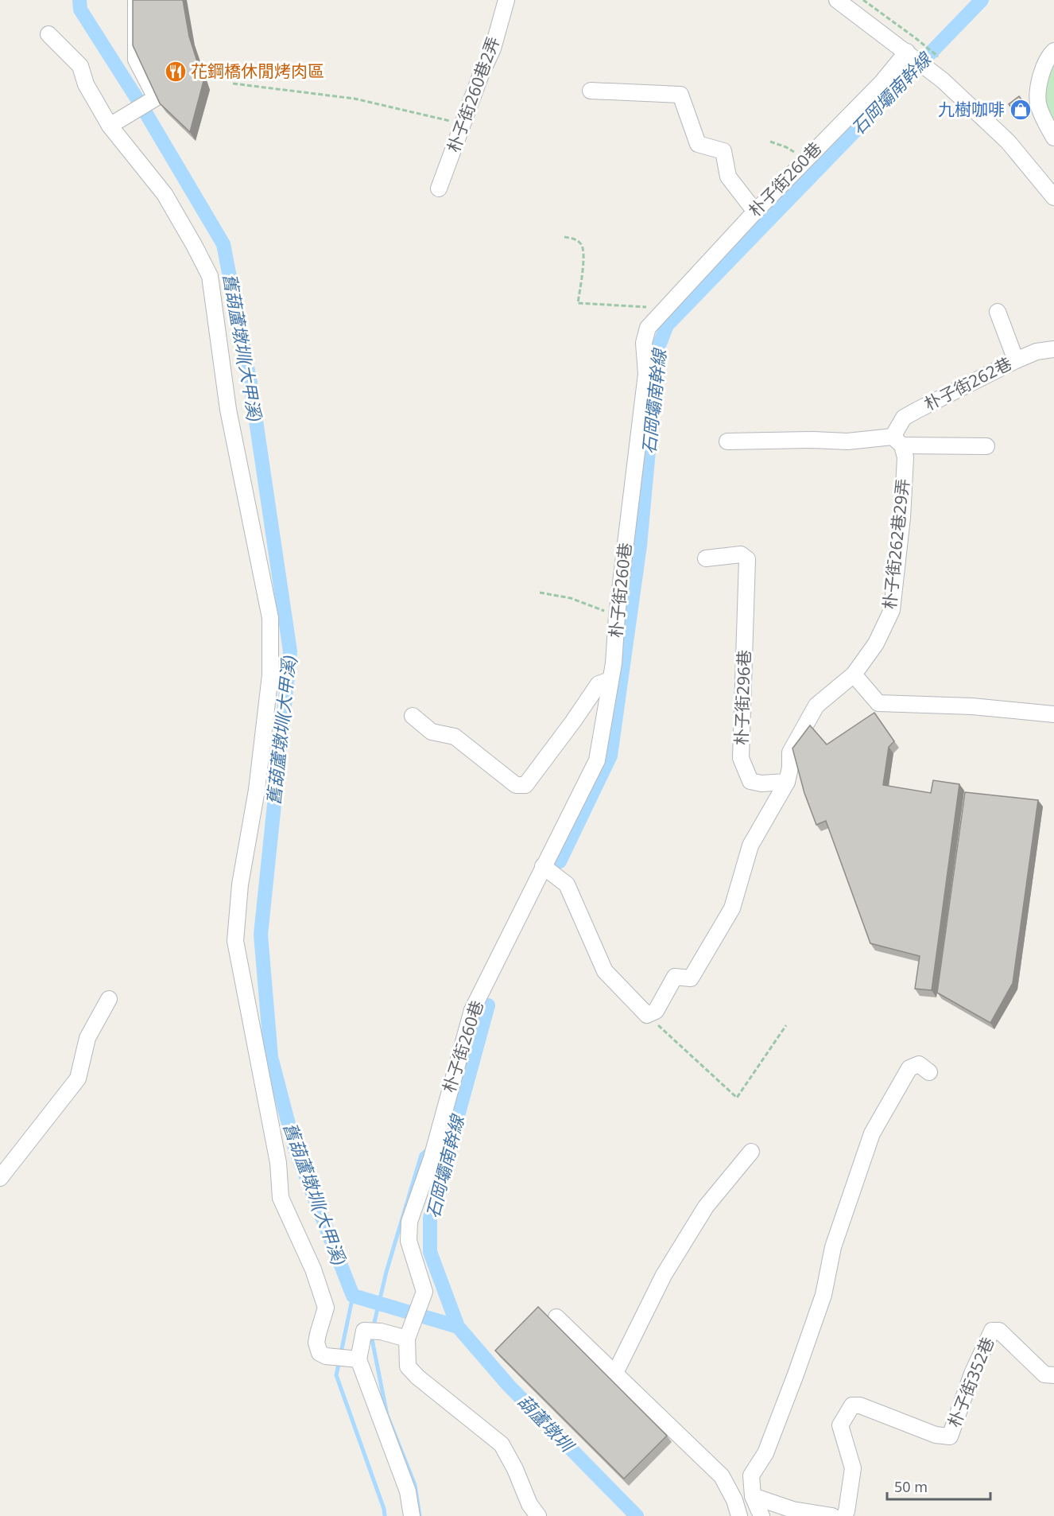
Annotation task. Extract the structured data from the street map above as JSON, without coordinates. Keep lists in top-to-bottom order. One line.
{"streets":{"street":["朴子街260巷2弄","朴子街260巷","朴子街262巷","朴子街262巷29弄","朴子街296巷","朴子街352巷"]},"crossings":[["朴子街262巷","朴子街262巷29弄"]],"water":["石岡壩南幹線","舊葫蘆墩圳(大甲溪)","葫蘆墩圳"],"places":{"restaurant":["花鋼橋休閒烤肉區"],"shop":["九樹咖啡"]},"scale_bar":"50 m"}
